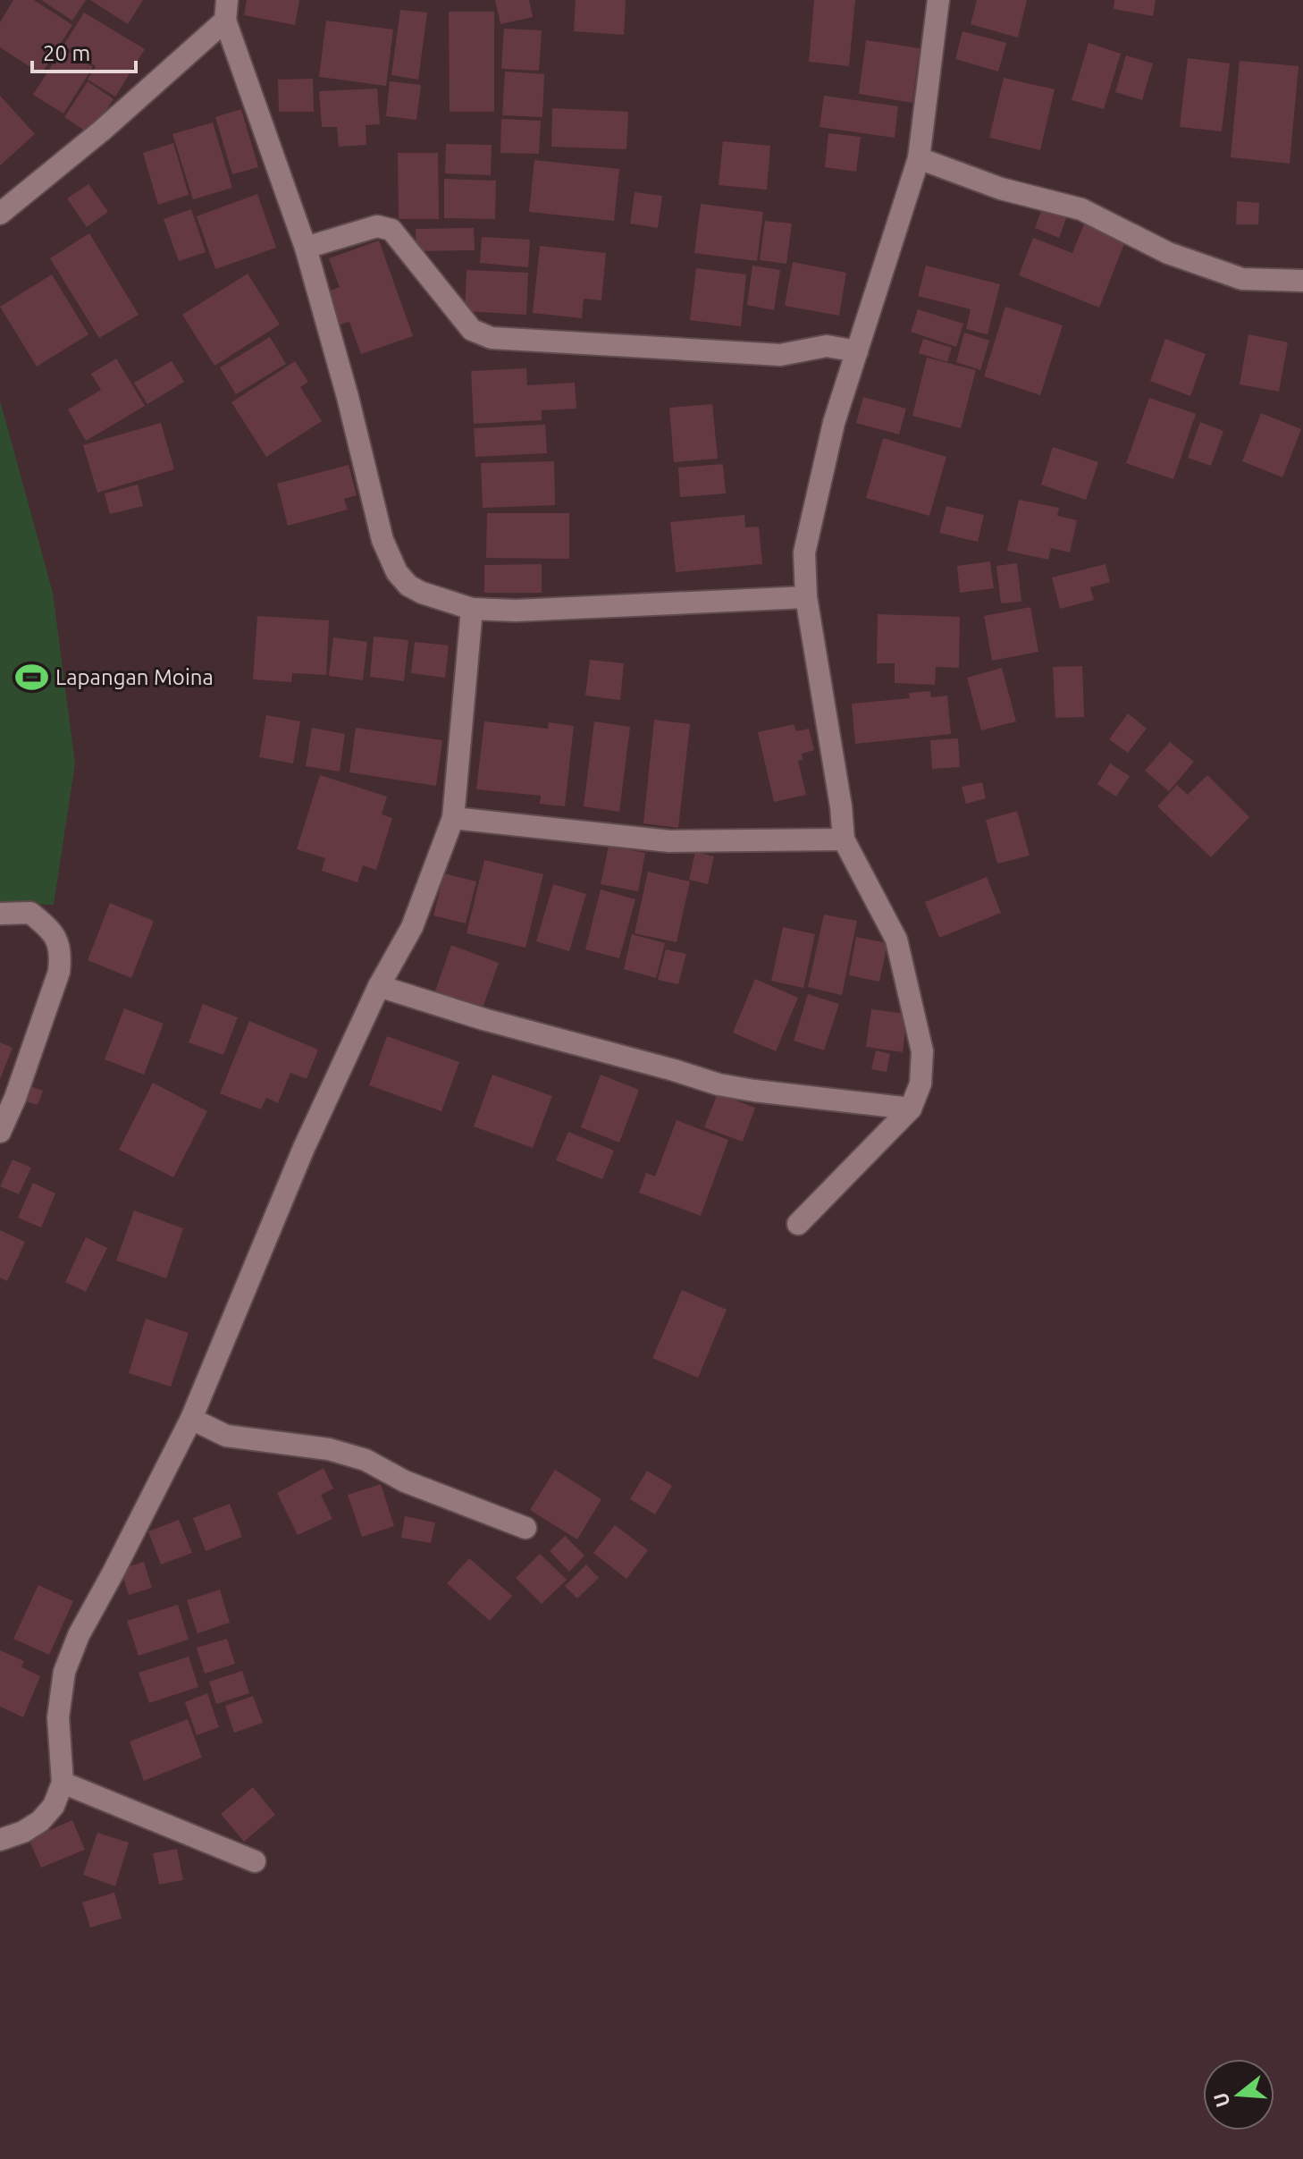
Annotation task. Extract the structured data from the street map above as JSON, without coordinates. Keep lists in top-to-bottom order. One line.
{"places":{"sports":["Lapangan Moina"]},"scale_bar":"20 m","north":"left"}
